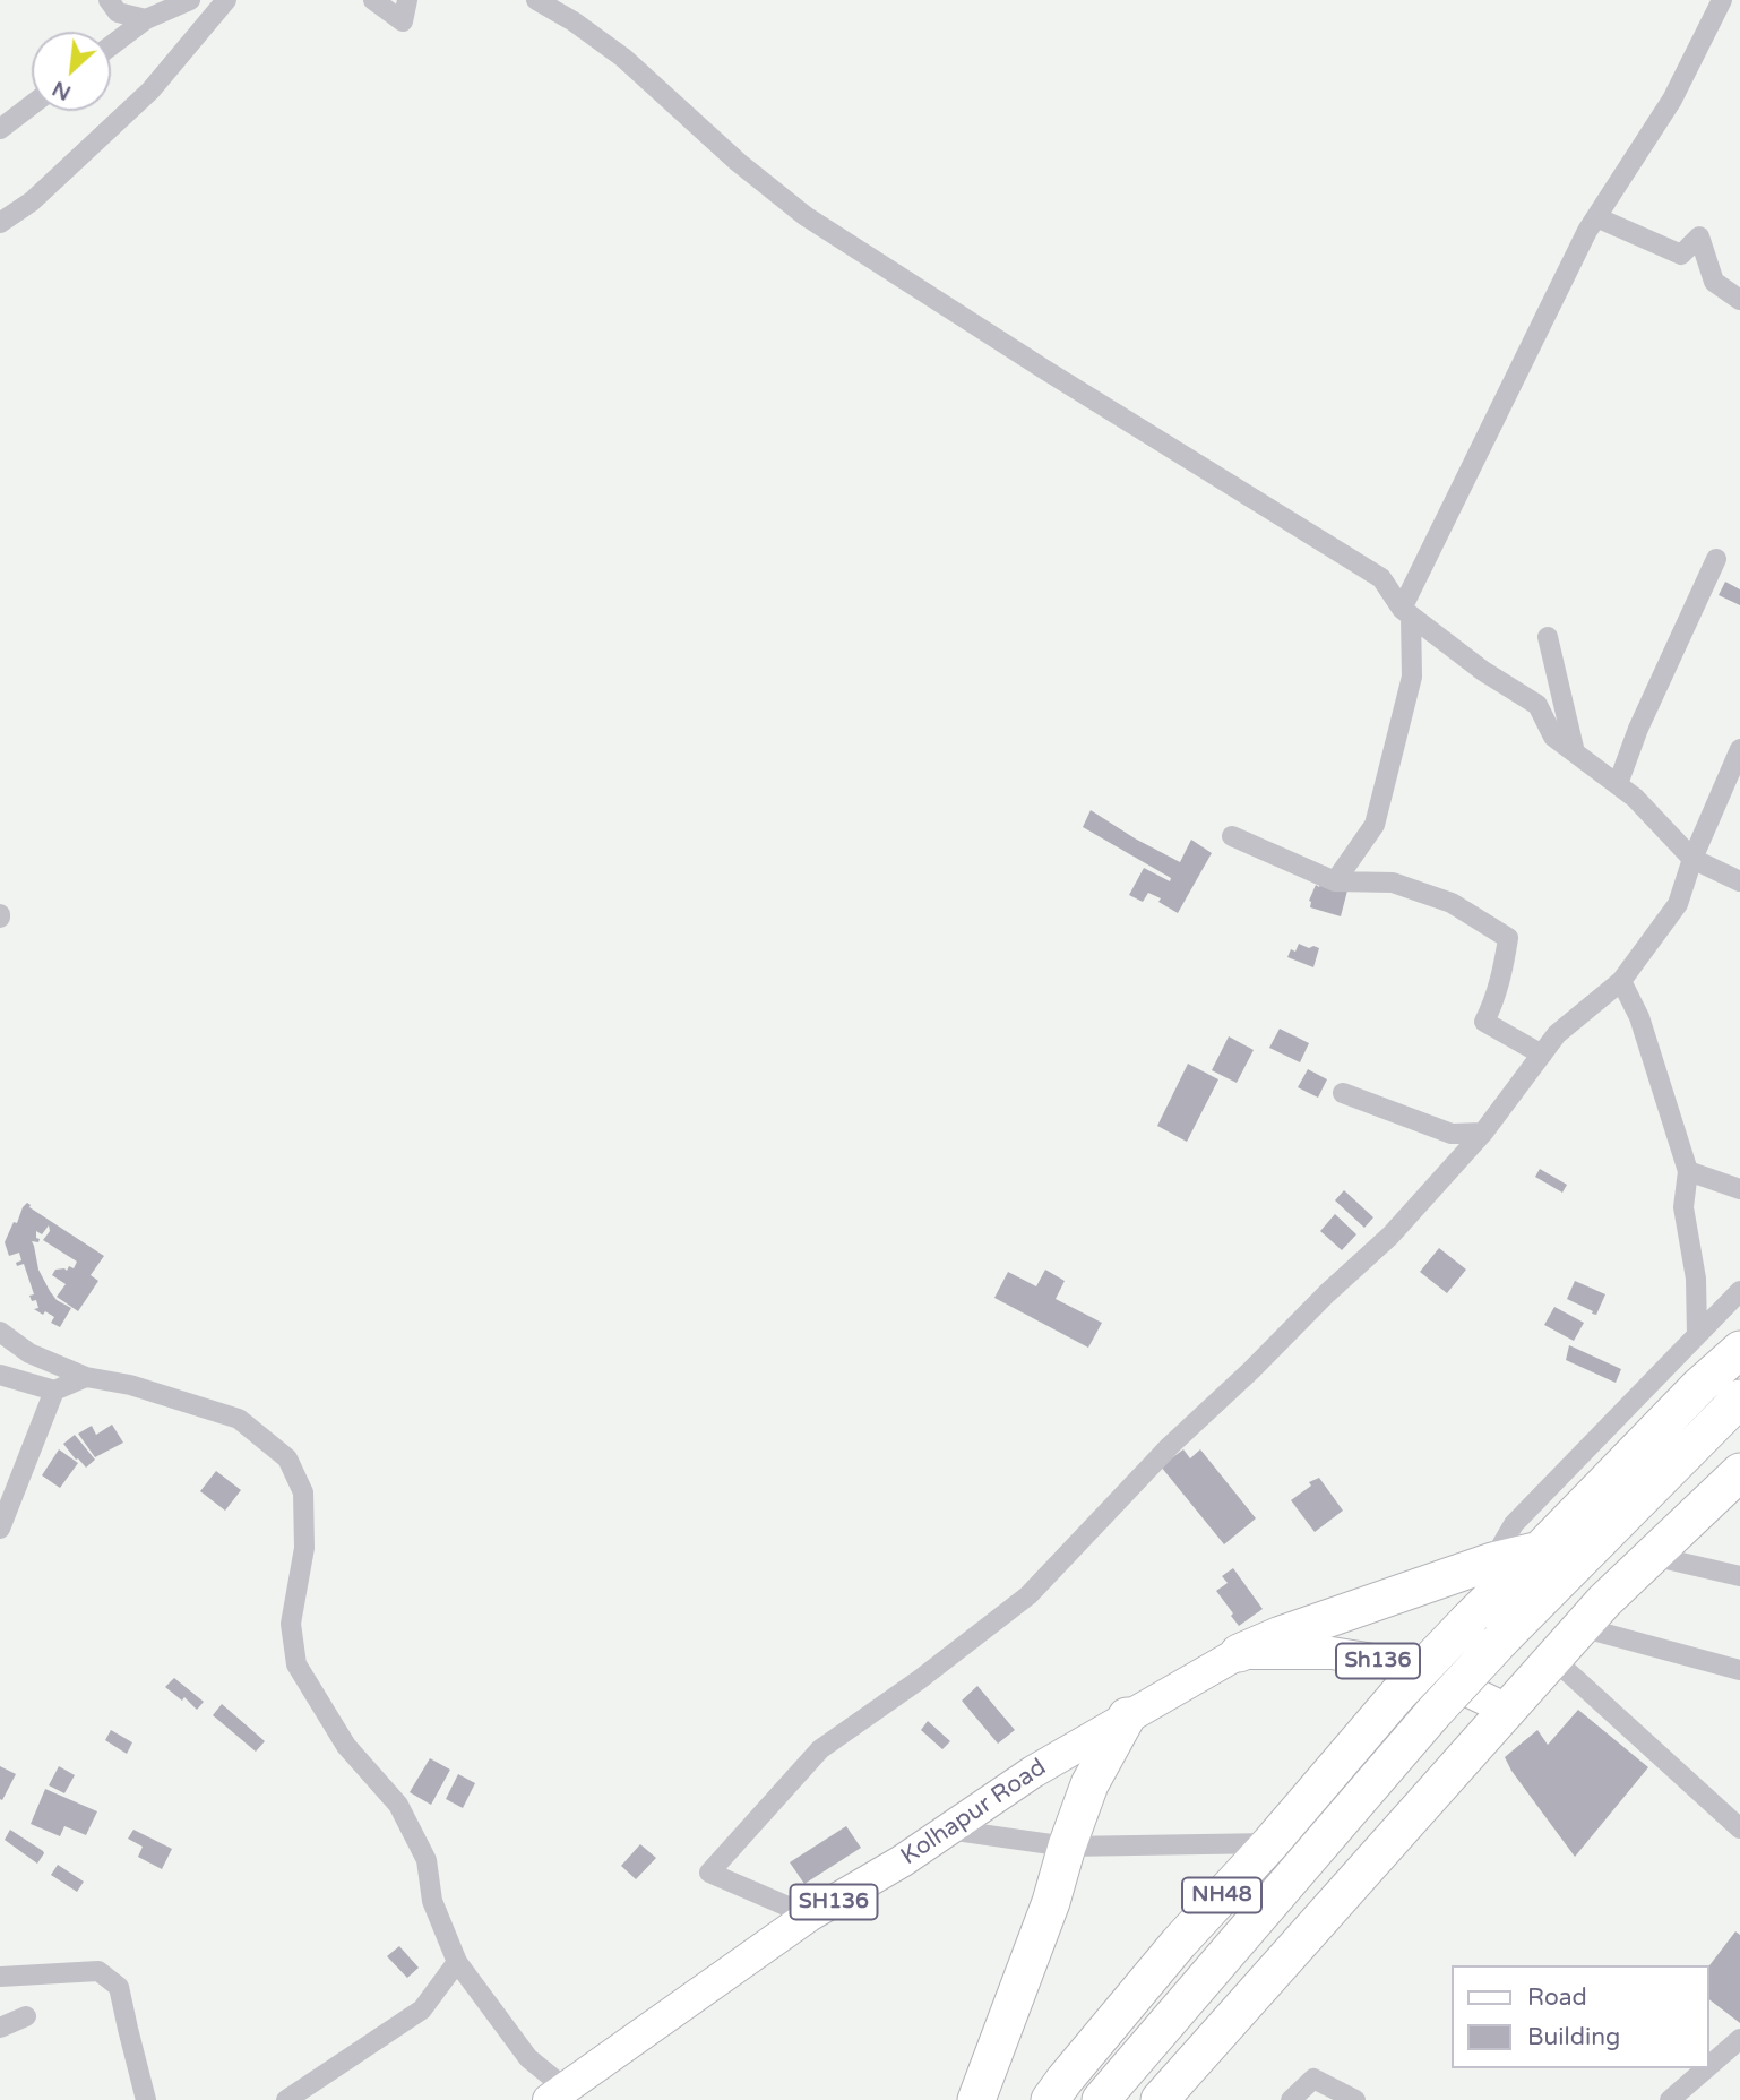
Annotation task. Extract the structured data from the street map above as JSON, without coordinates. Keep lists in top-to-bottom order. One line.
{"streets":{"highway":["NH48"],"main road":["Sh136","Kolhapur Road","SH136"]},"crossings":[["Sh136","SH136"],["Kolhapur Road","SH136"]],"legend":["Road","Building"],"north":"bottom left"}
